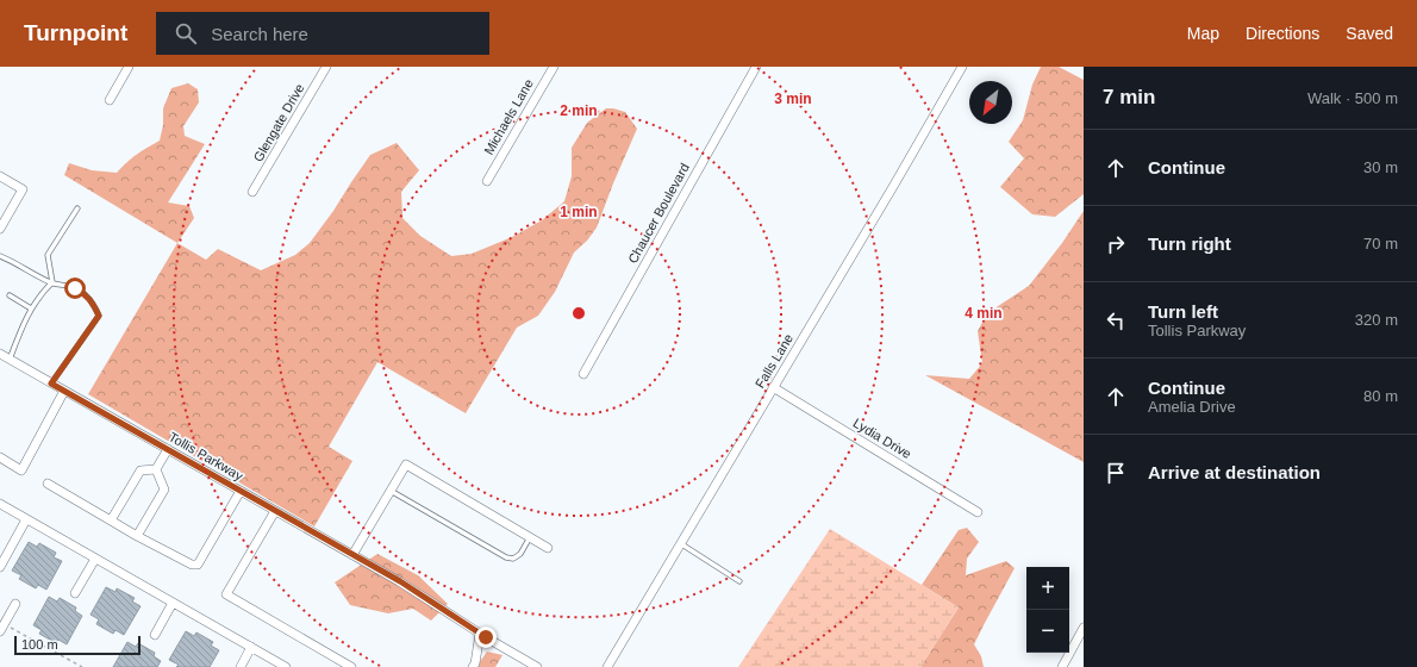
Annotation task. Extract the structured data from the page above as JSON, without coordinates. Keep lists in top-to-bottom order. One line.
{"streets":{"street":["Michaels Lane","Glengate Drive","Chaucer Boulevard","Falls Lane","Lydia Drive","Tollis Parkway"]},"crossings":[["Falls Lane","Lydia Drive"]],"scale_bar":"100 m","north":"bottom left","page":{"header":"Turnpoint","search":"Search here","nav":["Map","Directions","Saved"],"heading":["7 min","Walk · 500 m"],"list":[["Continue","30 m"],["Turn right","70 m"],["Turn left","Tollis Parkway","320 m"],["Continue","Amelia Drive","80 m"],"Arrive at destination"],"map_buttons":["+","−"],"scale":"100 m"},"rings":["3 min","2 min","1 min","4 min"]}
